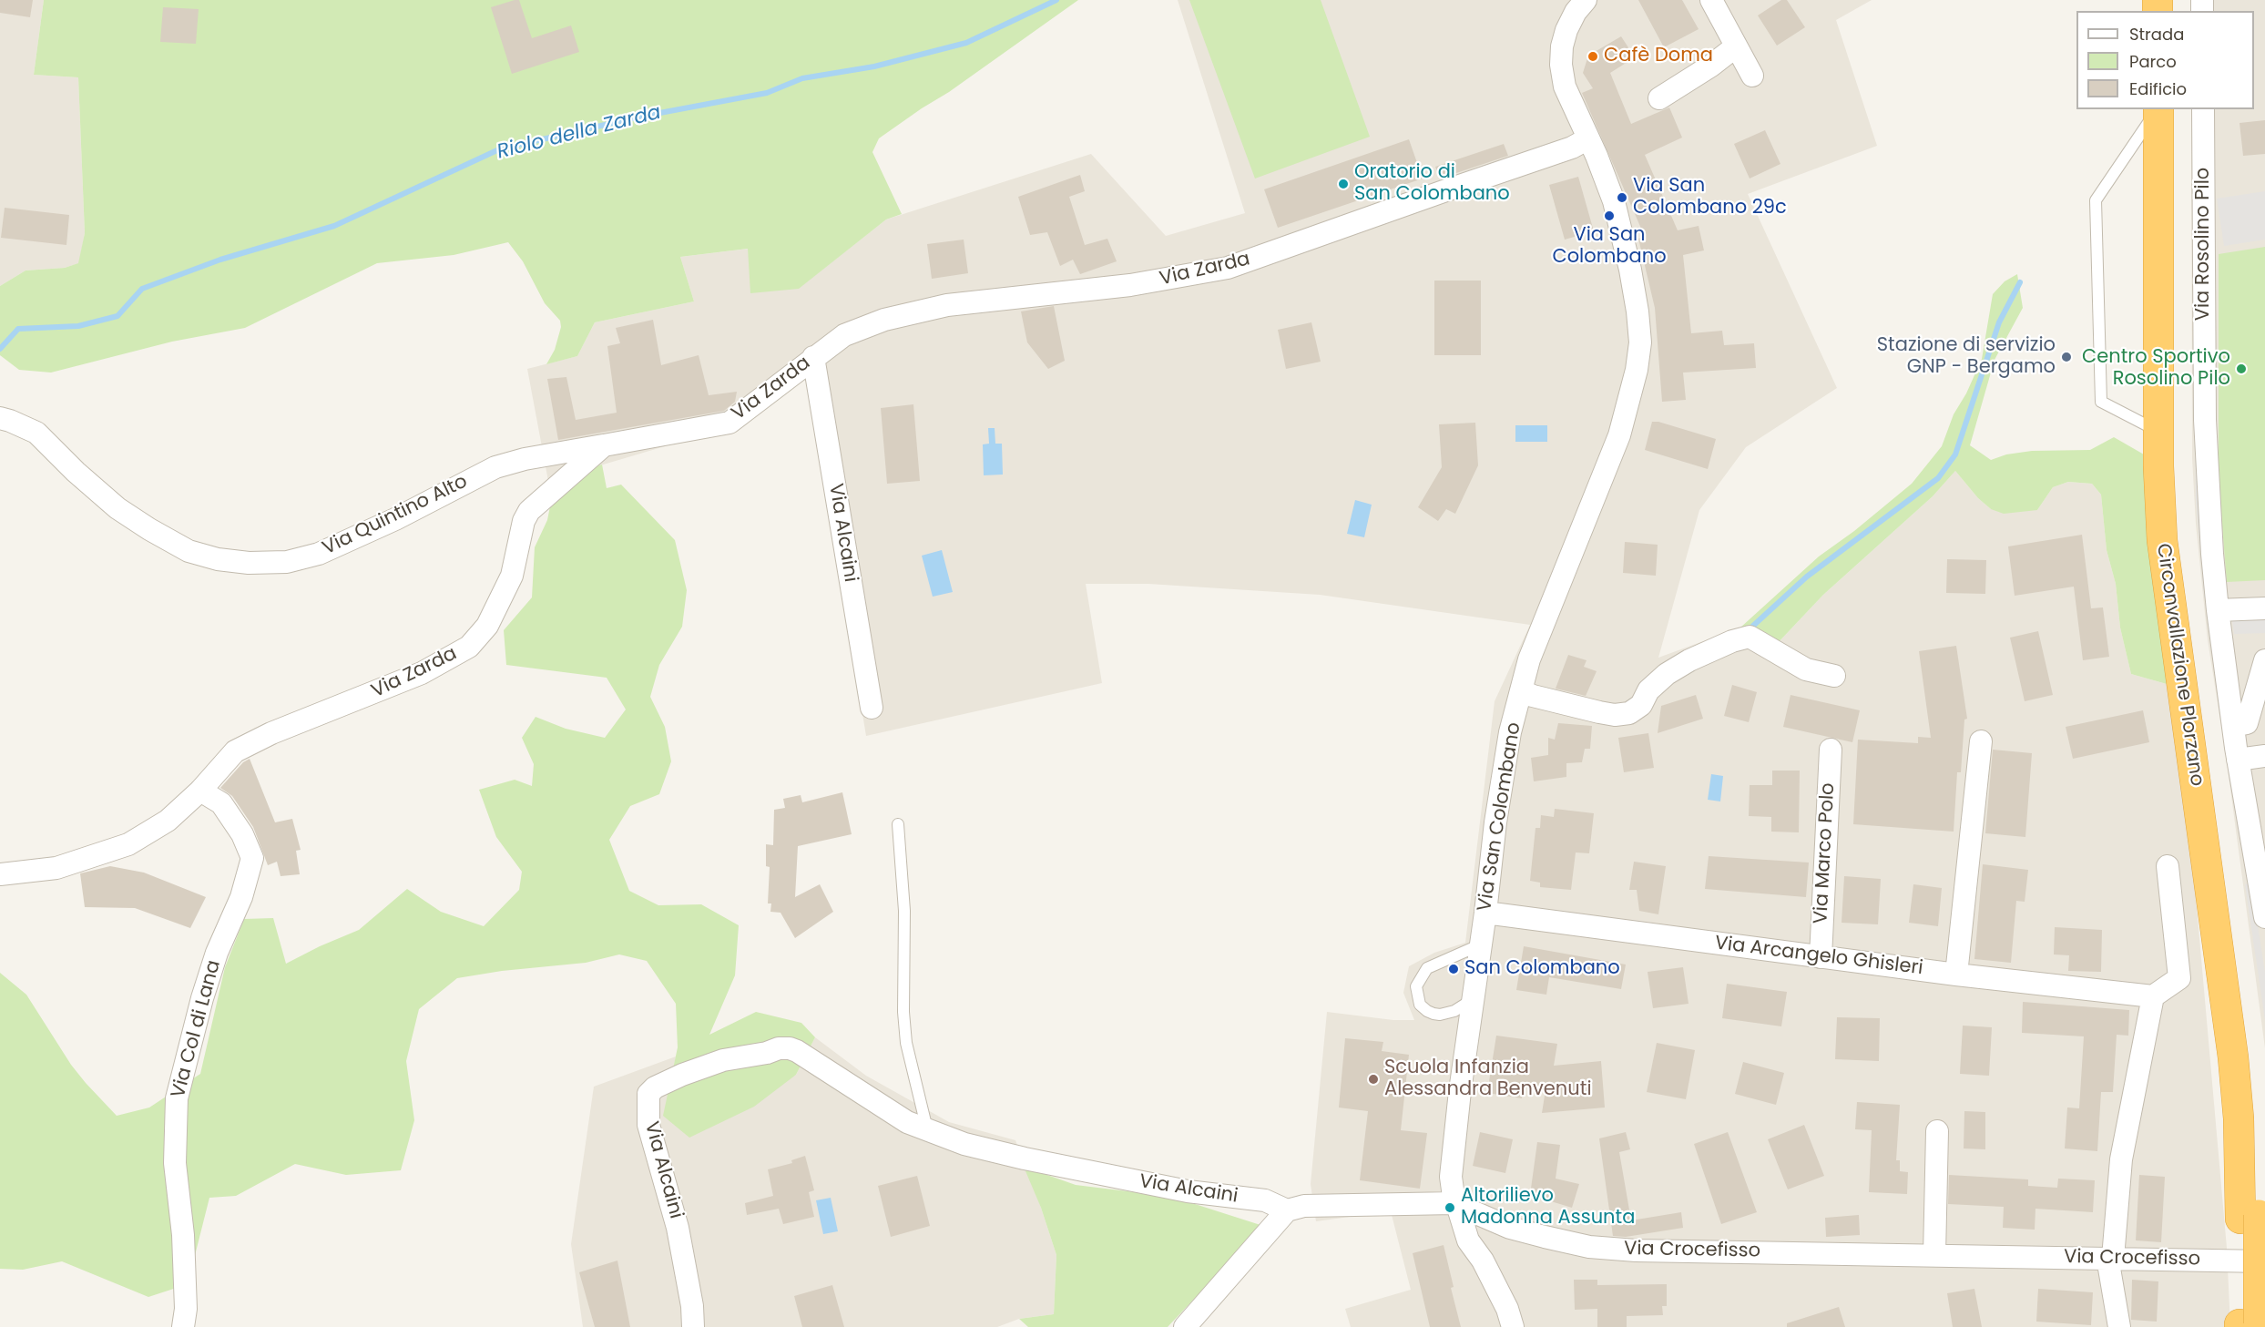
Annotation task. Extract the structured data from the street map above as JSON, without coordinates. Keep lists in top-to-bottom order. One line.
{"streets":{"highway":["Circonvallazione Plorzano"],"street":["Via Rosolino Pilo","Via Zarda","Via Quintino Alto","Via Alcaini","Via San Colombano","Via Marco Polo","Via Arcangelo Ghisleri","Via Col di Lana","Via Crocefisso"]},"crossings":[["Via Zarda","Via Quintino Alto"],["Via Zarda","Via Alcaini"],["Via Zarda","Via San Colombano"],["Via Zarda","Via Col di Lana"],["Via San Colombano","Via Arcangelo Ghisleri"],["Via San Colombano","Via Crocefisso"],["Via Marco Polo","Via Arcangelo Ghisleri"]],"water":["Riolo della Zarda"],"places":["Cafè Doma","Oratorio di San Colombano","Via San Colombano 29c","Via San Colombano","Stazione di servizio GNP - Bergamo","Centro Sportivo Rosolino Pilo","San Colombano","Scuola Infanzia Alessandra Benvenuti","Altorilievo Madonna Assunta"],"legend":["Strada","Parco","Edificio"]}
